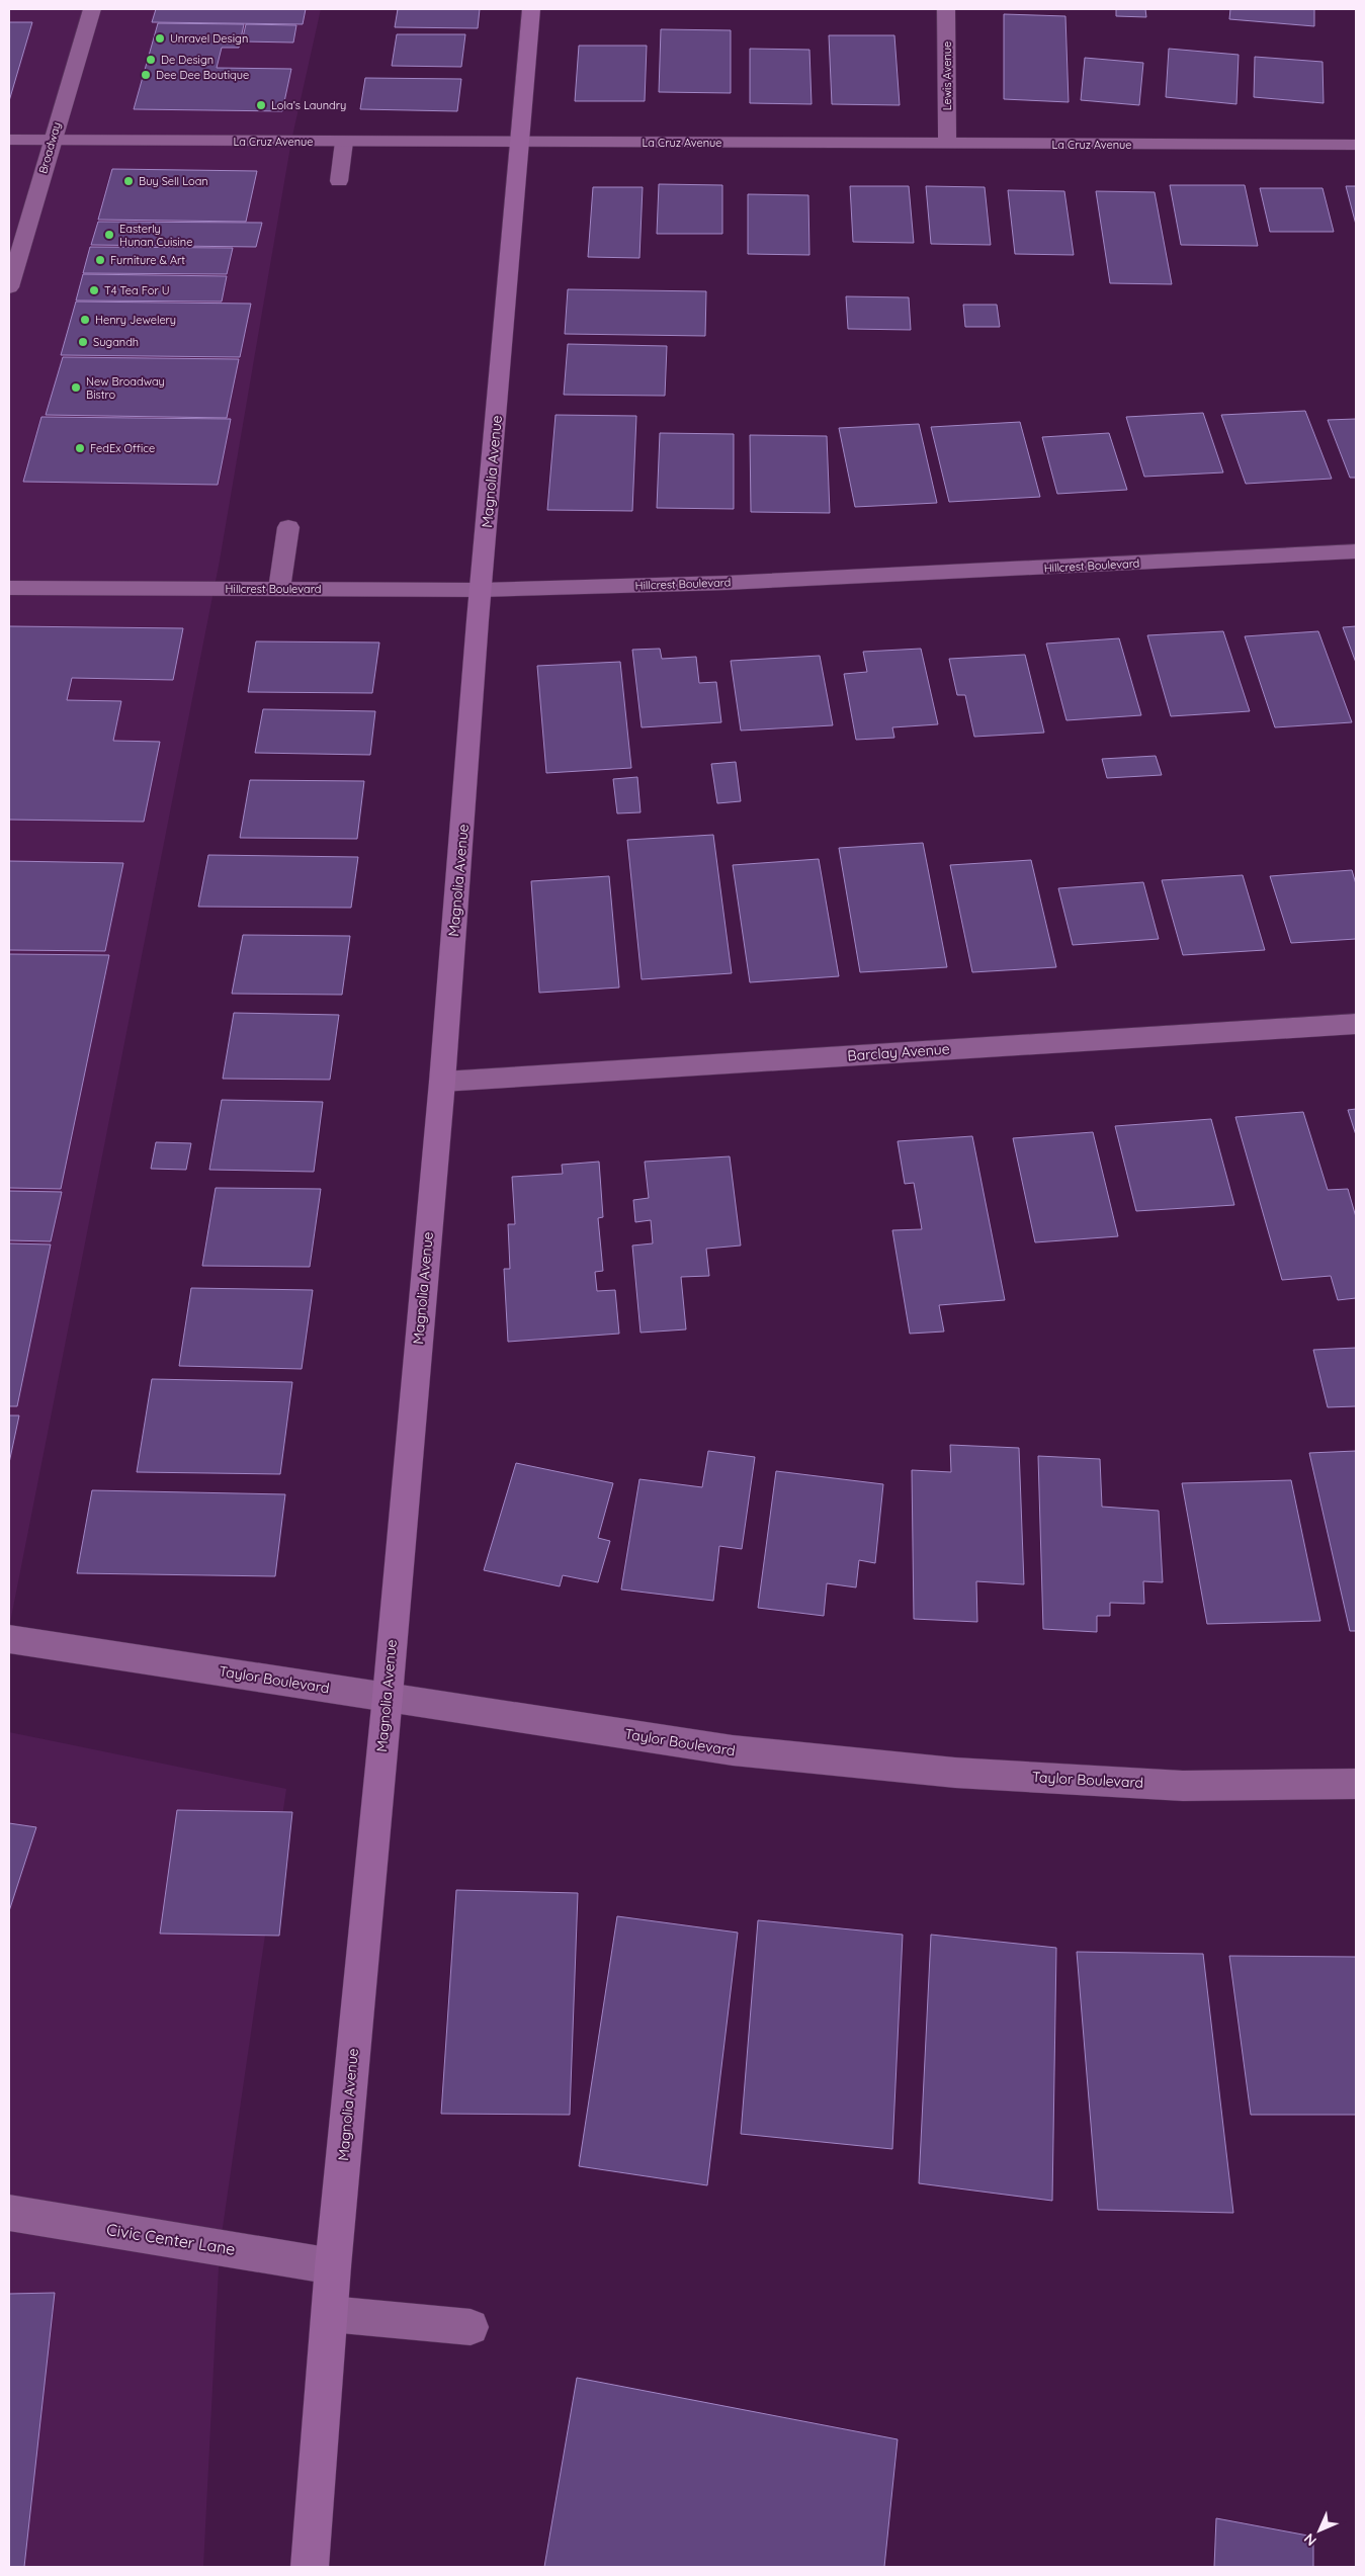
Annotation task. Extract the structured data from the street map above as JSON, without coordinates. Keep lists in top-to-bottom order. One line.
{"streets":{"main road":["Magnolia Avenue"],"street":["Lewis Avenue","La Cruz Avenue","Broadway","Hillcrest Boulevard","Barclay Avenue","Taylor Boulevard","Civic Center Lane"]},"crossings":[["Lewis Avenue","La Cruz Avenue"],["La Cruz Avenue","Broadway"],["La Cruz Avenue","Magnolia Avenue"],["Magnolia Avenue","Hillcrest Boulevard"],["Magnolia Avenue","Barclay Avenue"],["Magnolia Avenue","Taylor Boulevard"],["Magnolia Avenue","Civic Center Lane"]],"places":["Unravel Design","De Design","Dee Dee Boutique","Lola’s Laundry","Buy Sell Loan","Easterly Hunan Cuisine","Furniture & Art","T4 Tea For U","Henry Jewelery","Sugandh","New Broadway Bistro","FedEx Office"],"north":"bottom left"}
